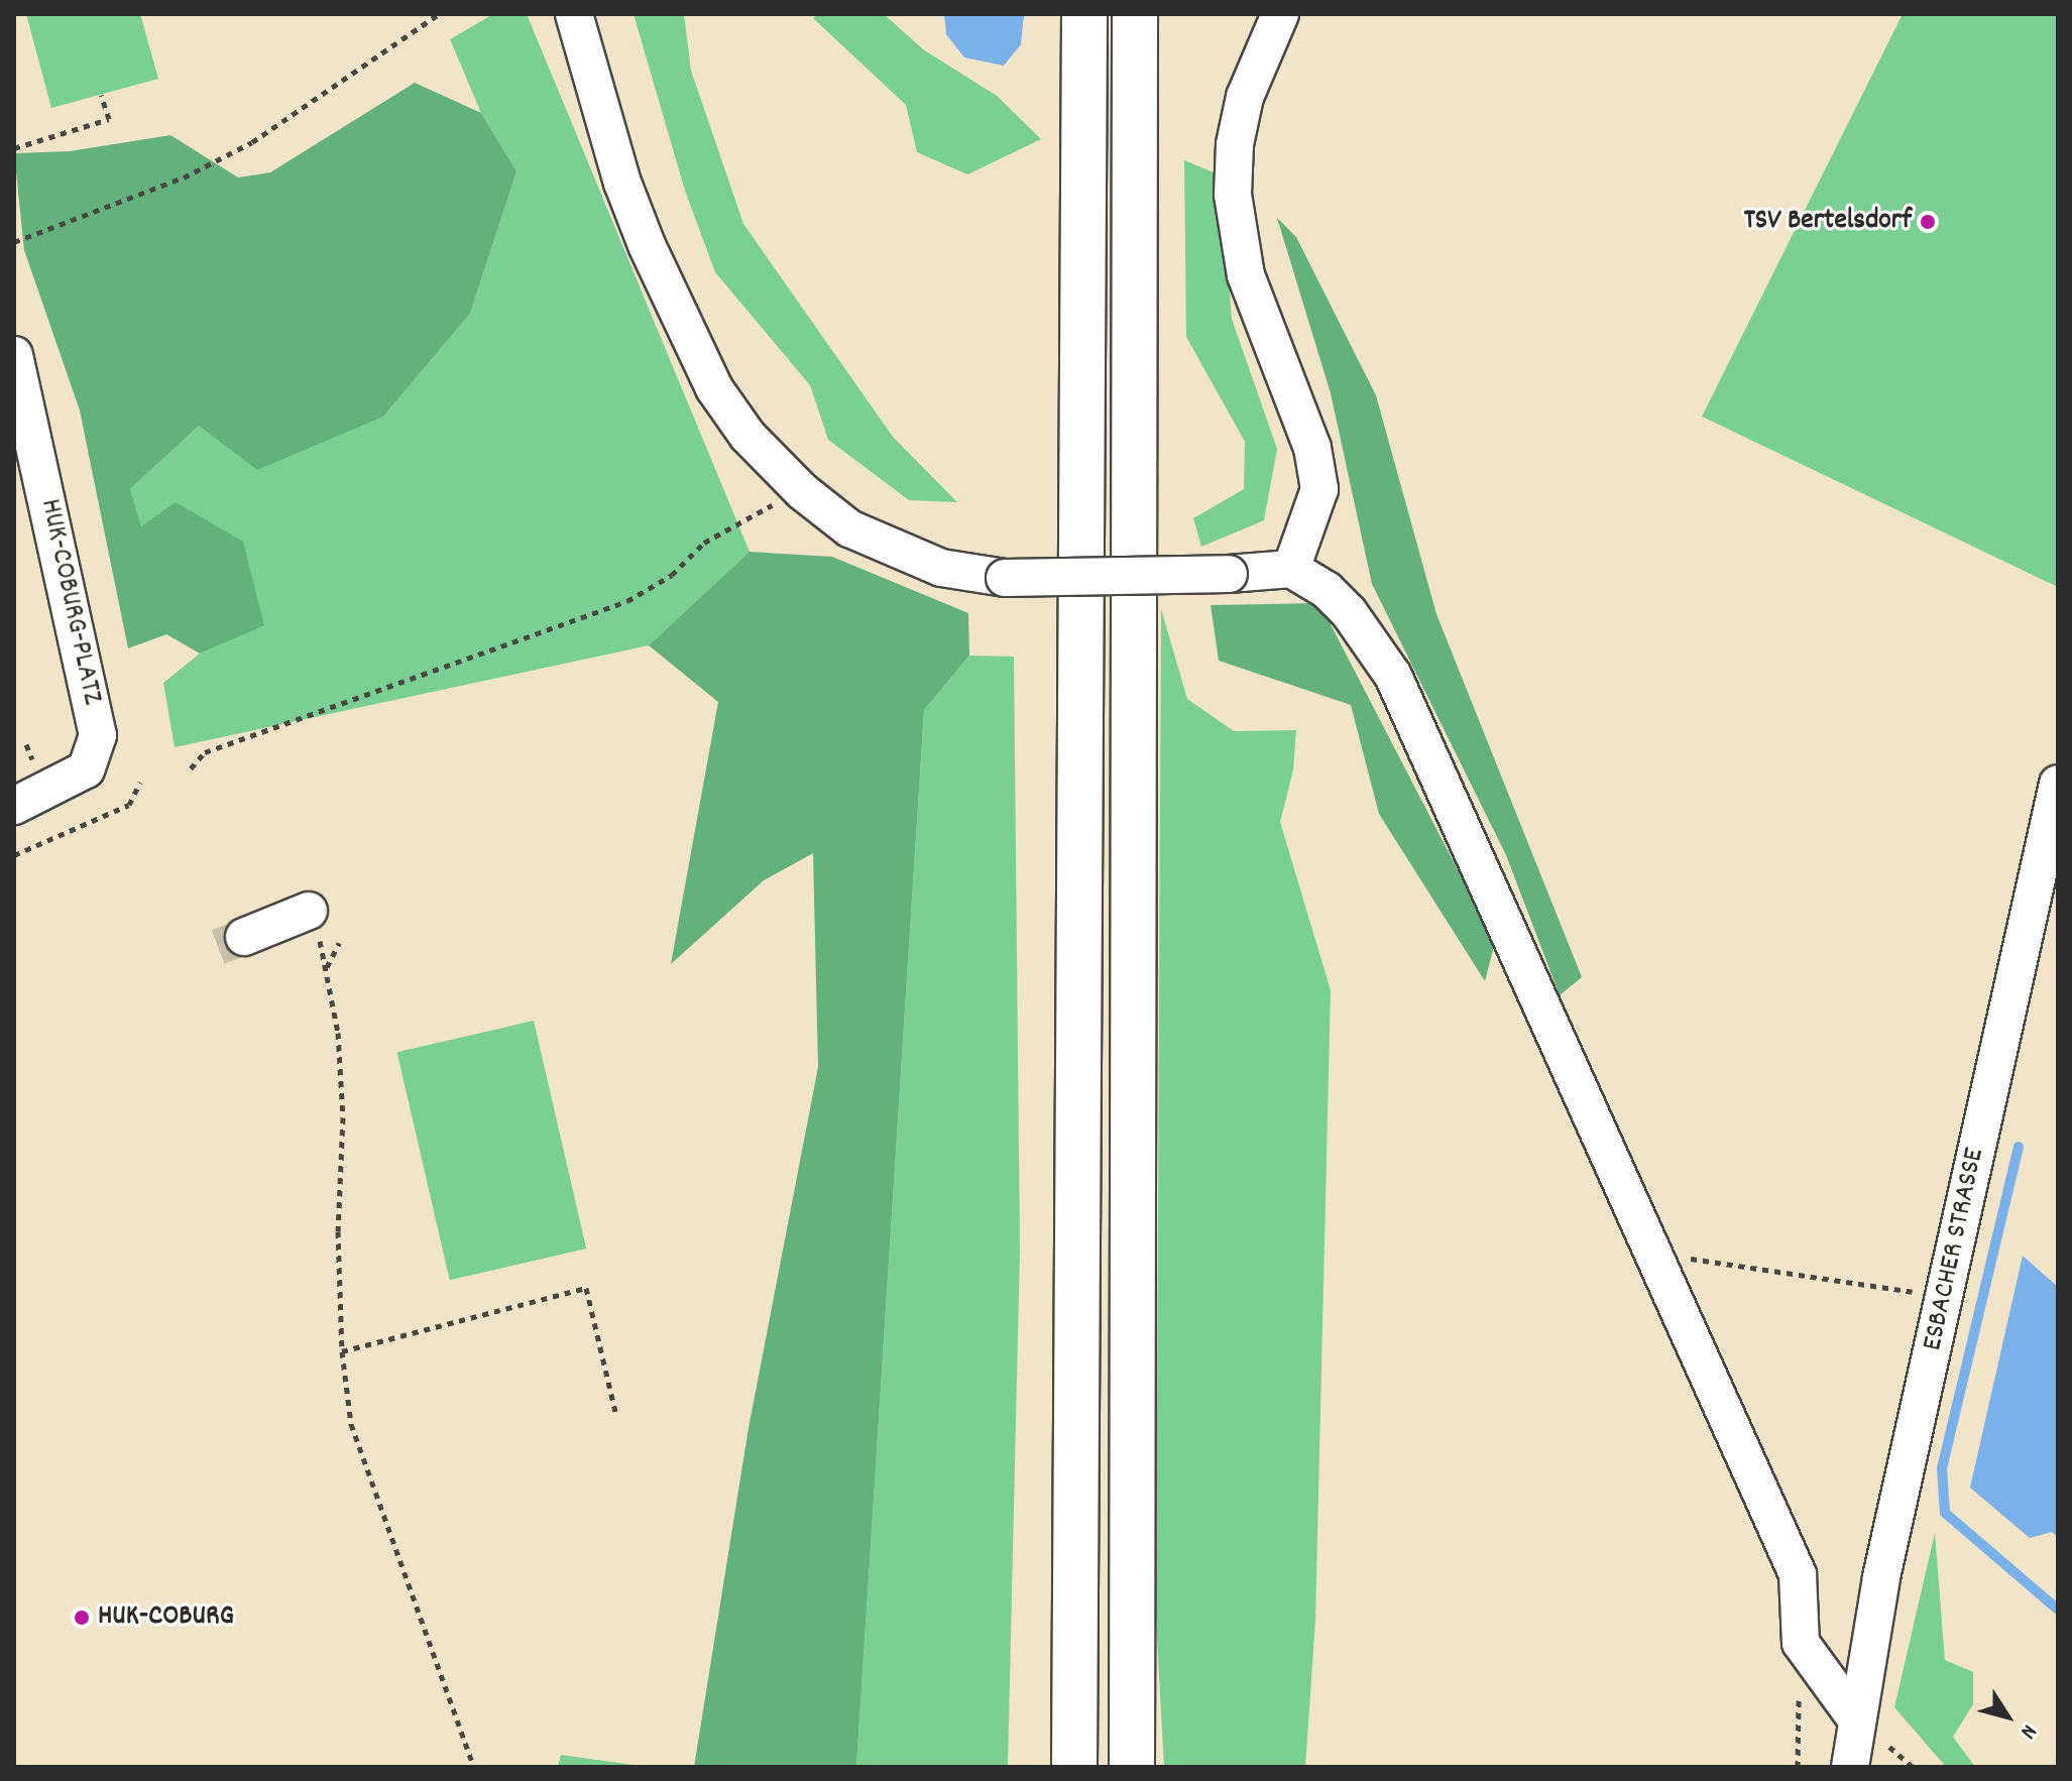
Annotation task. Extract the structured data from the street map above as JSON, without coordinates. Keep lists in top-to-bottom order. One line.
{"streets":{"street":["HUK-COBURG-PLATZ","ESBACHER STRASSE"]},"places":["TSV Bertelsdorf","HUK-COBURG"],"north":"bottom right"}
